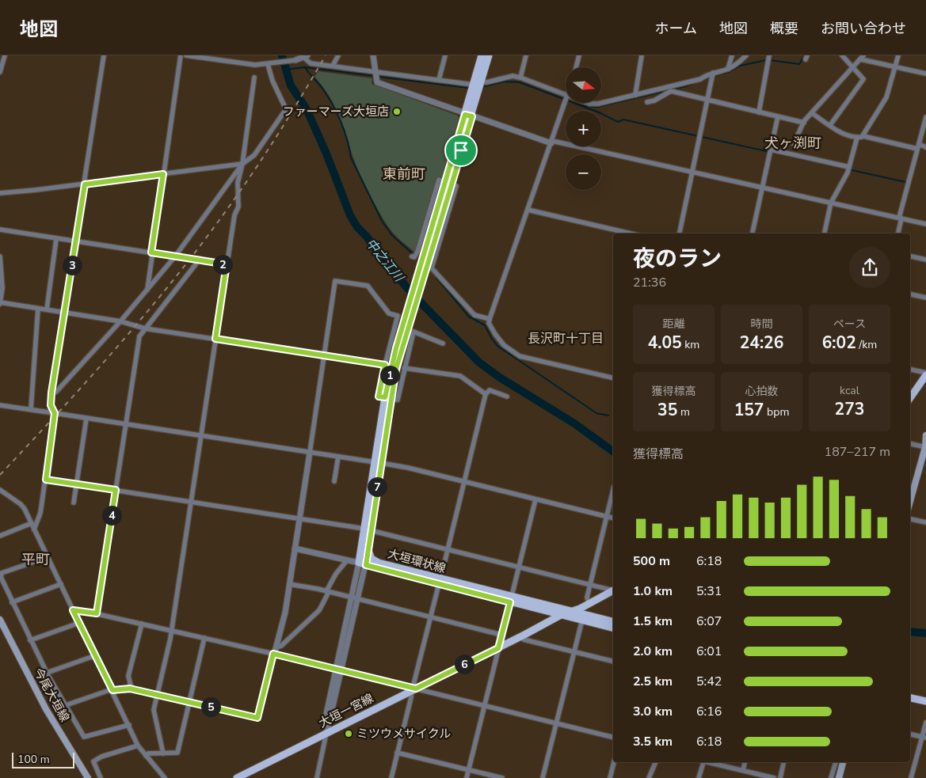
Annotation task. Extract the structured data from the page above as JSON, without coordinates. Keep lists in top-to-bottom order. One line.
{"streets":{"main road":["大垣環状線","今尾大垣線","大垣一宮線"]},"crossings":[["大垣環状線","大垣一宮線"]],"districts":["犬ヶ渕町","東前町","長沢町十丁目","平町"],"water":["中之江川"],"places":["ファーマーズ大垣店","ミツウメサイクル"],"scale_bar":"100 m","north":"right","page":{"header":"地図","nav":["ホーム","地図","概要","お問い合わせ"],"map_buttons":["+","−"],"heading":["夜のラン","21:36"],"pins":["2","3","1","7","4","6","5"],"stats":[["距離","4.05 km"],["時間","24:26"],["ペース","6:02 /km"],["獲得標高","35 m"],["心拍数","157 bpm"],["kcal","273"]],"chart":["獲得標高","187–217 m"],"list":[{"name":"500 m","note":"6:18"},{"name":"1.0 km","note":"5:31"},{"name":"1.5 km","note":"6:07"},{"name":"2.0 km","note":"6:01"},{"name":"2.5 km","note":"5:42"},{"name":"3.0 km","note":"6:16"},{"name":"3.5 km","note":"6:18"}],"scale":"100 m"}}
